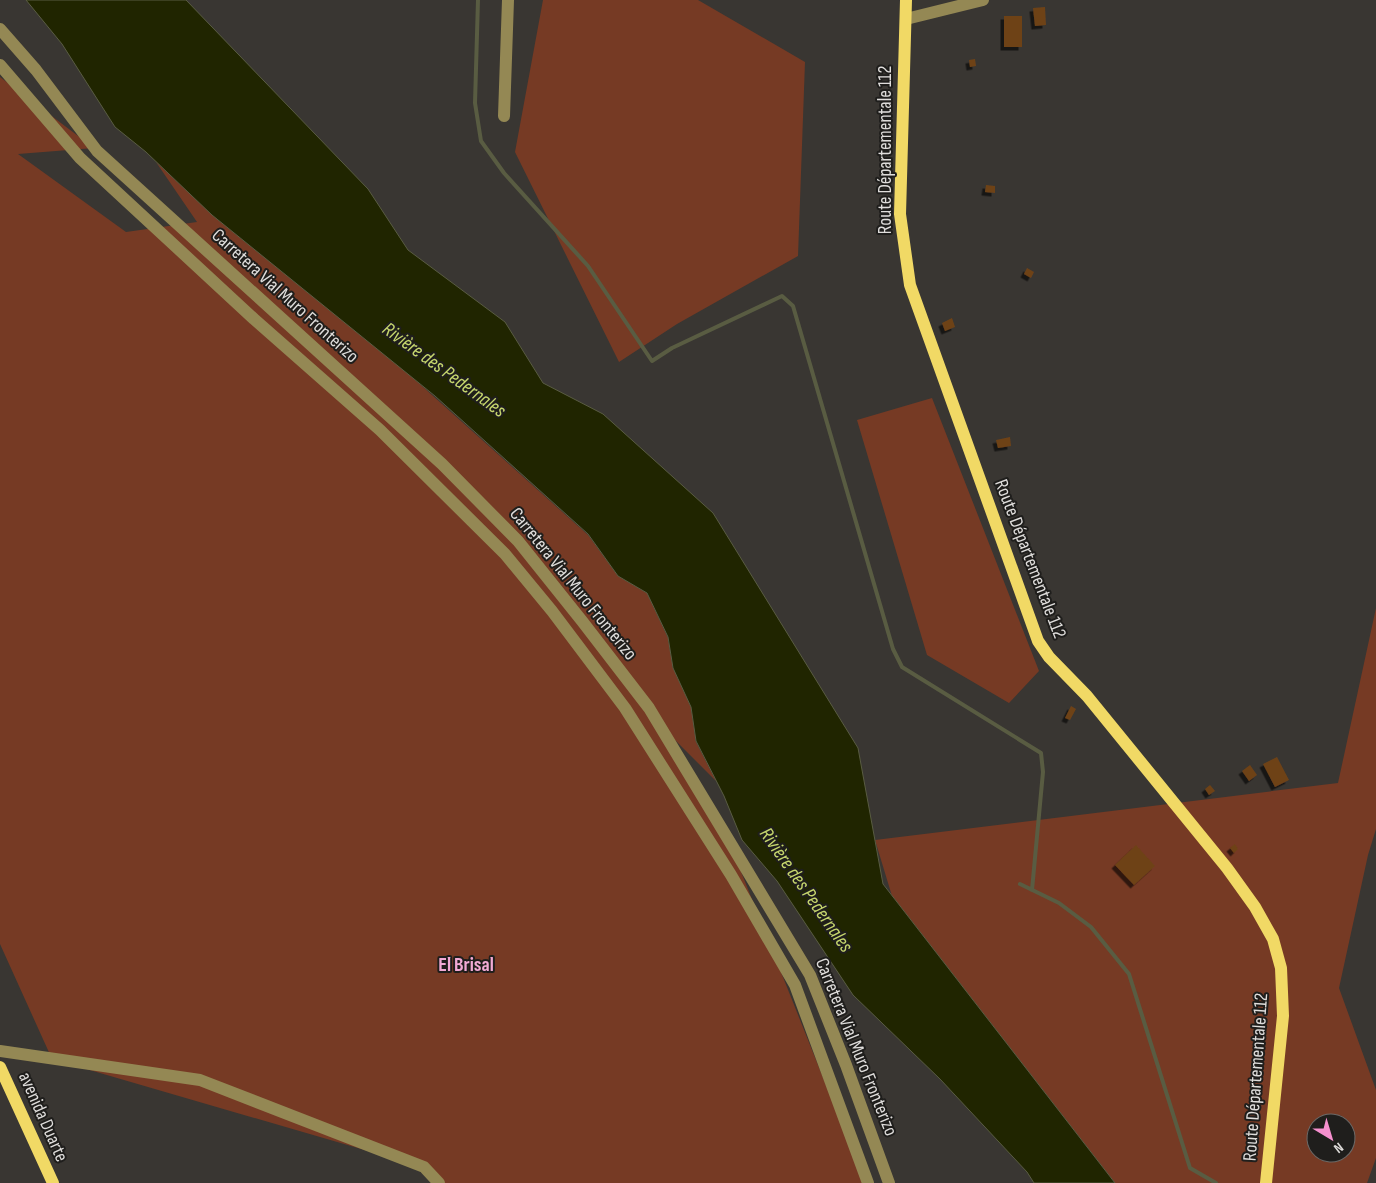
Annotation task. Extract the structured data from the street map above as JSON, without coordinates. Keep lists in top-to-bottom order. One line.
{"streets":{"main road":["Route Départementale 112","avenida Duarte"],"street":["Carretera Vial Muro Fronterizo"]},"districts":["El Brisal"],"water":["Rivière des Pedernales"],"north":"bottom right"}
